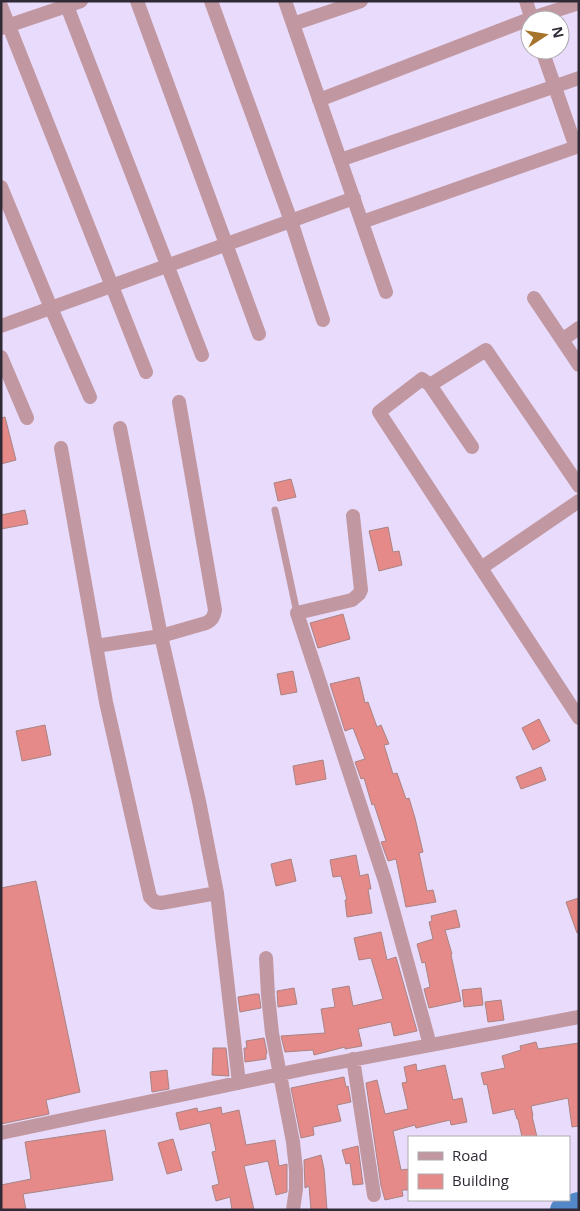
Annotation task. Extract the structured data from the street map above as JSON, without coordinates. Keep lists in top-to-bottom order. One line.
{"legend":["Road","Building"],"north":"right"}
